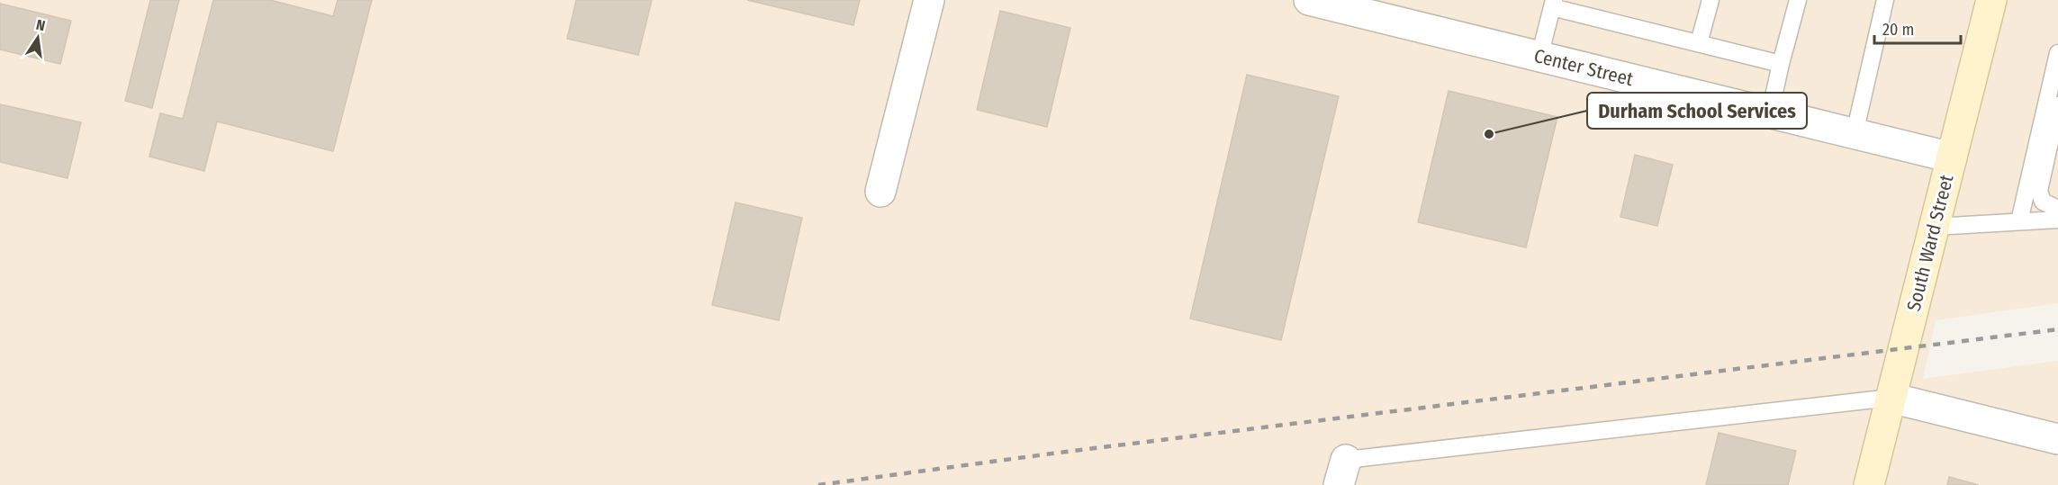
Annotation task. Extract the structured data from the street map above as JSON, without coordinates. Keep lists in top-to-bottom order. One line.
{"streets":{"street":["Center Street","South Ward Street"]},"crossings":[["Center Street","South Ward Street"]],"places":["Durham School Services"],"scale_bar":"20 m","north":"top"}
